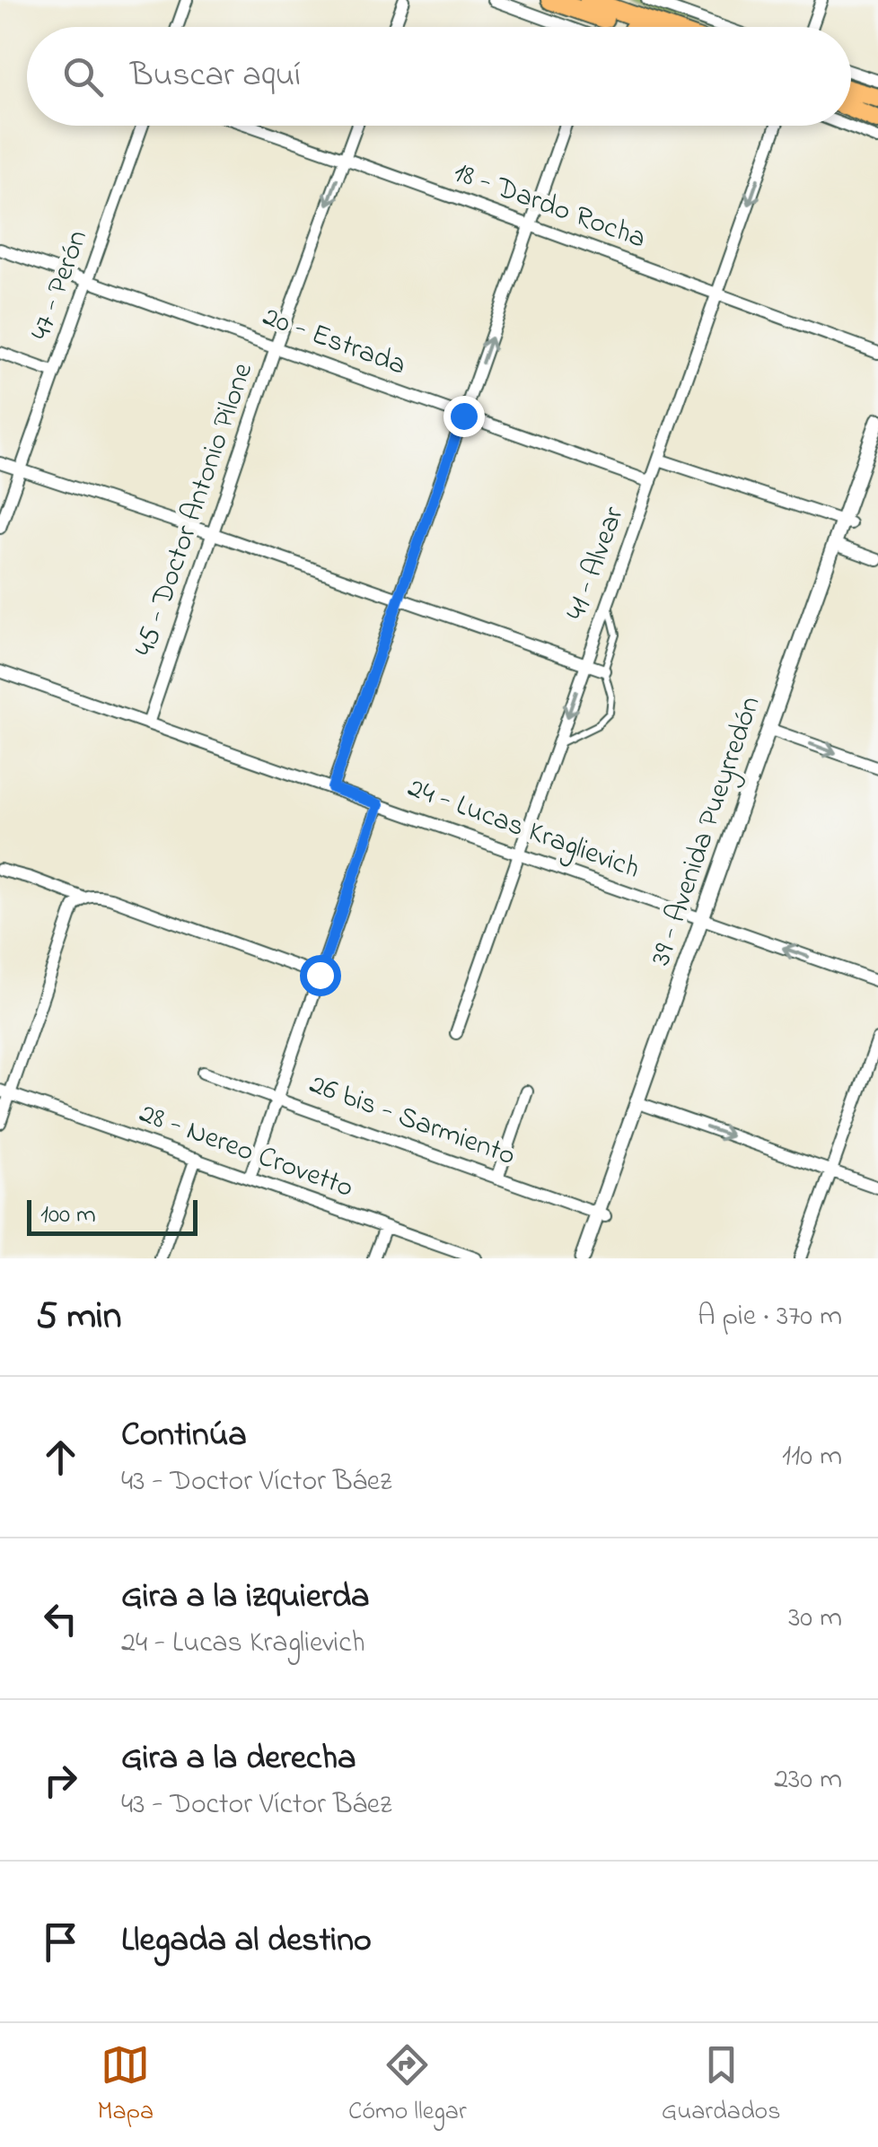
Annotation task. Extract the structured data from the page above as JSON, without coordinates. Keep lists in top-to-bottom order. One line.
{"streets":{"street":["18 - Dardo Rocha","47 - Perón","20 - Estrada","45 - Doctor Antonio Pilone","41 - Alvear","24 - Lucas Kraglievich","39 - Avenida Pueyrredón","26 bis - Sarmiento","28 - Nereo Crovetto"]},"crossings":[["18 - Dardo Rocha","45 - Doctor Antonio Pilone"],["18 - Dardo Rocha","41 - Alvear"],["47 - Perón","20 - Estrada"],["20 - Estrada","45 - Doctor Antonio Pilone"],["20 - Estrada","41 - Alvear"],["45 - Doctor Antonio Pilone","24 - Lucas Kraglievich"],["41 - Alvear","24 - Lucas Kraglievich"],["24 - Lucas Kraglievich","39 - Avenida Pueyrredón"],["39 - Avenida Pueyrredón","26 bis - Sarmiento"]],"scale_bar":"100 m","page":{"search":"Buscar aquí","scale":"100 m","heading":["5 min","A pie · 370 m"],"list":[["Continúa","43 - Doctor Víctor Báez","110 m"],["Gira a la izquierda","24 - Lucas Kraglievich","30 m"],["Gira a la derecha","43 - Doctor Víctor Báez","230 m"],"Llegada al destino"],"nav":["Mapa","Cómo llegar","Guardados"]}}
